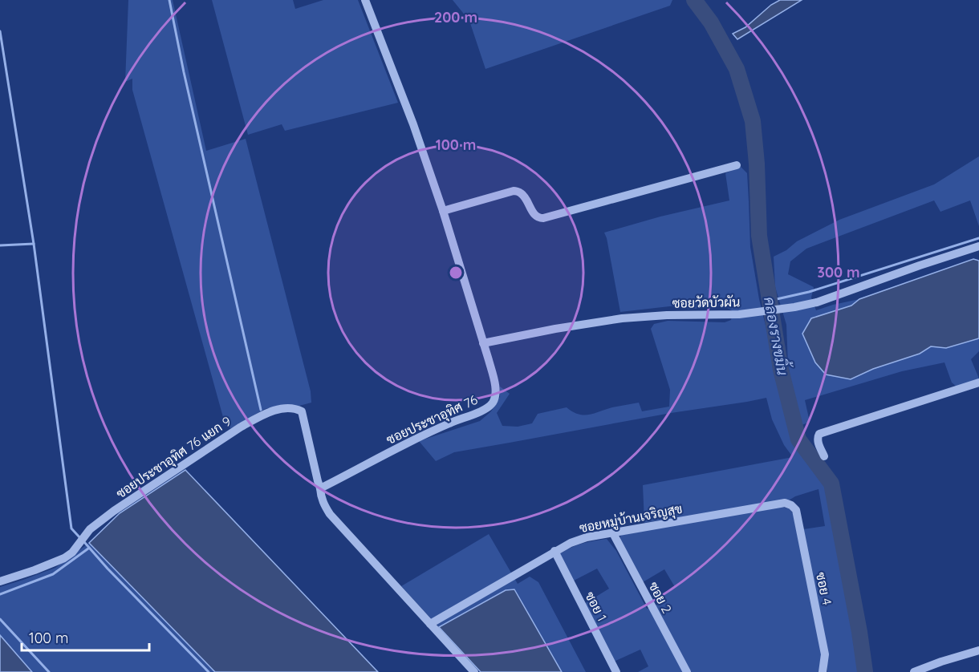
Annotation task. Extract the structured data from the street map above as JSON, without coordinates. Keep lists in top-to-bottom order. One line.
{"streets":{"street":["ซอยวัดบัวผัน","ซอยประชาอุทิศ 76","ซอยประชาอุทิศ 76 แยก 9","ซอยหมู่บ้านเจริญสุข","ซอย 4","ซอย 2","ซอย 1"]},"crossings":[["ซอยวัดบัวผัน","ซอยประชาอุทิศ 76"],["ซอยประชาอุทิศ 76","ซอยประชาอุทิศ 76 แยก 9"],["ซอยหมู่บ้านเจริญสุข","ซอย 4"],["ซอยหมู่บ้านเจริญสุข","ซอย 2"],["ซอยหมู่บ้านเจริญสุข","ซอย 1"]],"water":["คลองรางขมิ้น"],"scale_bar":"100 m","rings":["200 m","100 m","300 m"]}
